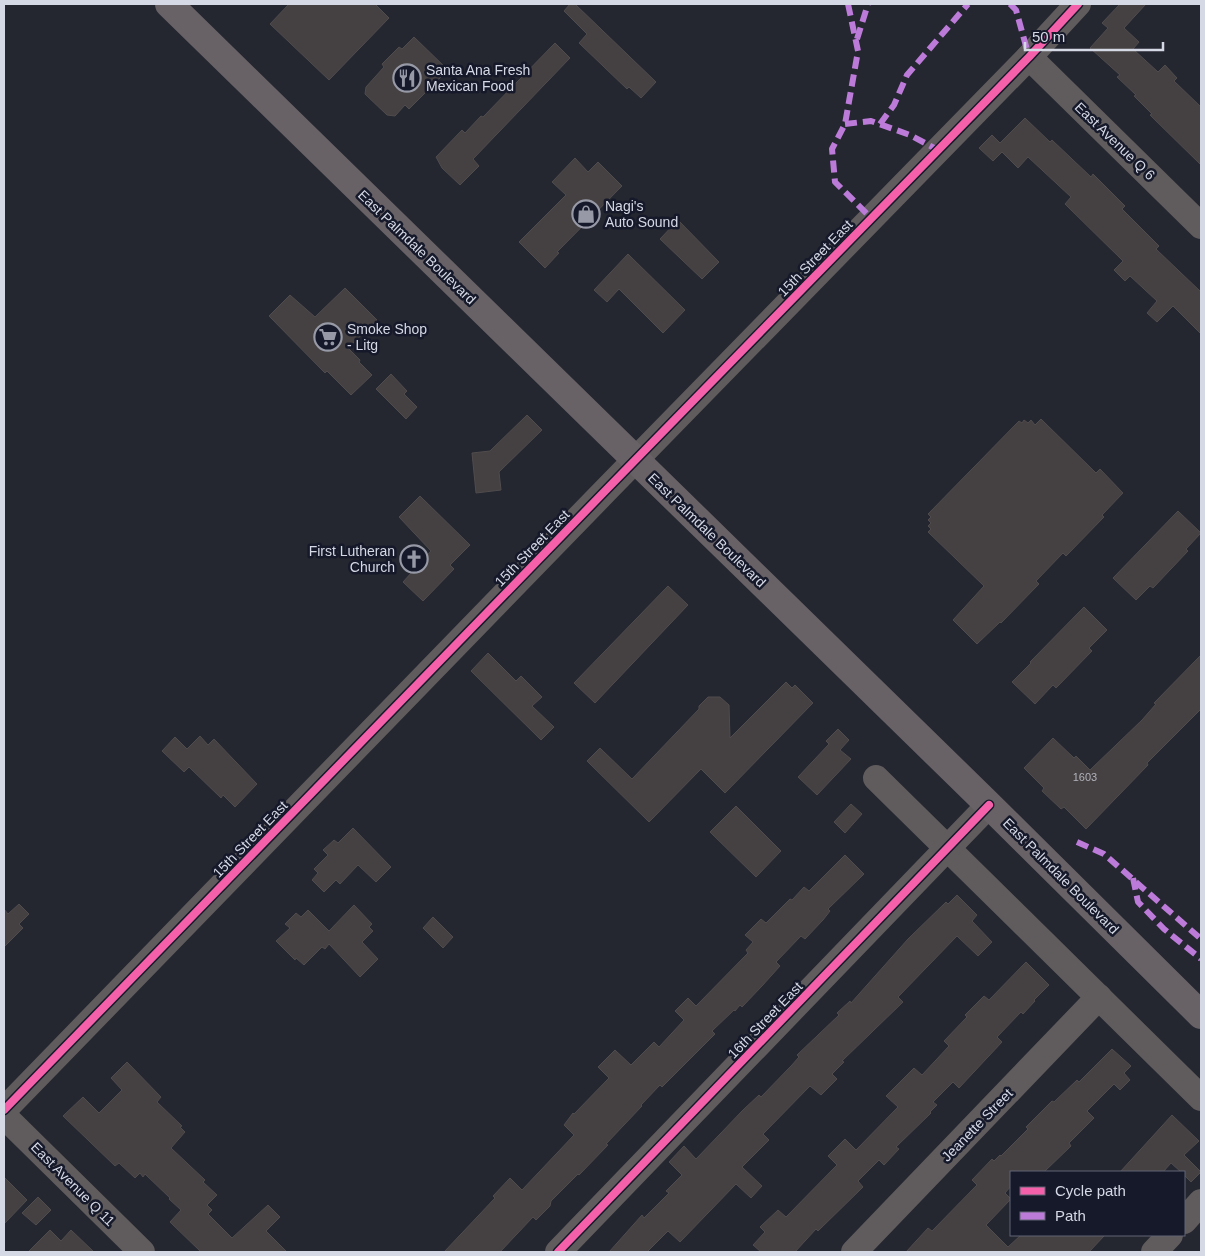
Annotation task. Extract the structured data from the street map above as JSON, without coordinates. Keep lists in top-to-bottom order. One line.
{"streets":{"highway":["East Palmdale Boulevard"],"street":["East Avenue Q 6","15th Street East","16th Street East","Jeanette Street","East Avenue Q 11"]},"crossings":[["East Avenue Q 6","15th Street East"],["East Palmdale Boulevard","15th Street East"],["East Palmdale Boulevard","16th Street East"]],"places":{"restaurant":["Santa Ana Fresh Mexican Food"],"shop":["Nagi's Auto Sound"],"supermarket":["Smoke Shop - Litg"],"church":["First Lutheran Church"]},"house_numbers":["1603"],"legend":["Cycle path","Path"],"scale_bar":"50 m"}
